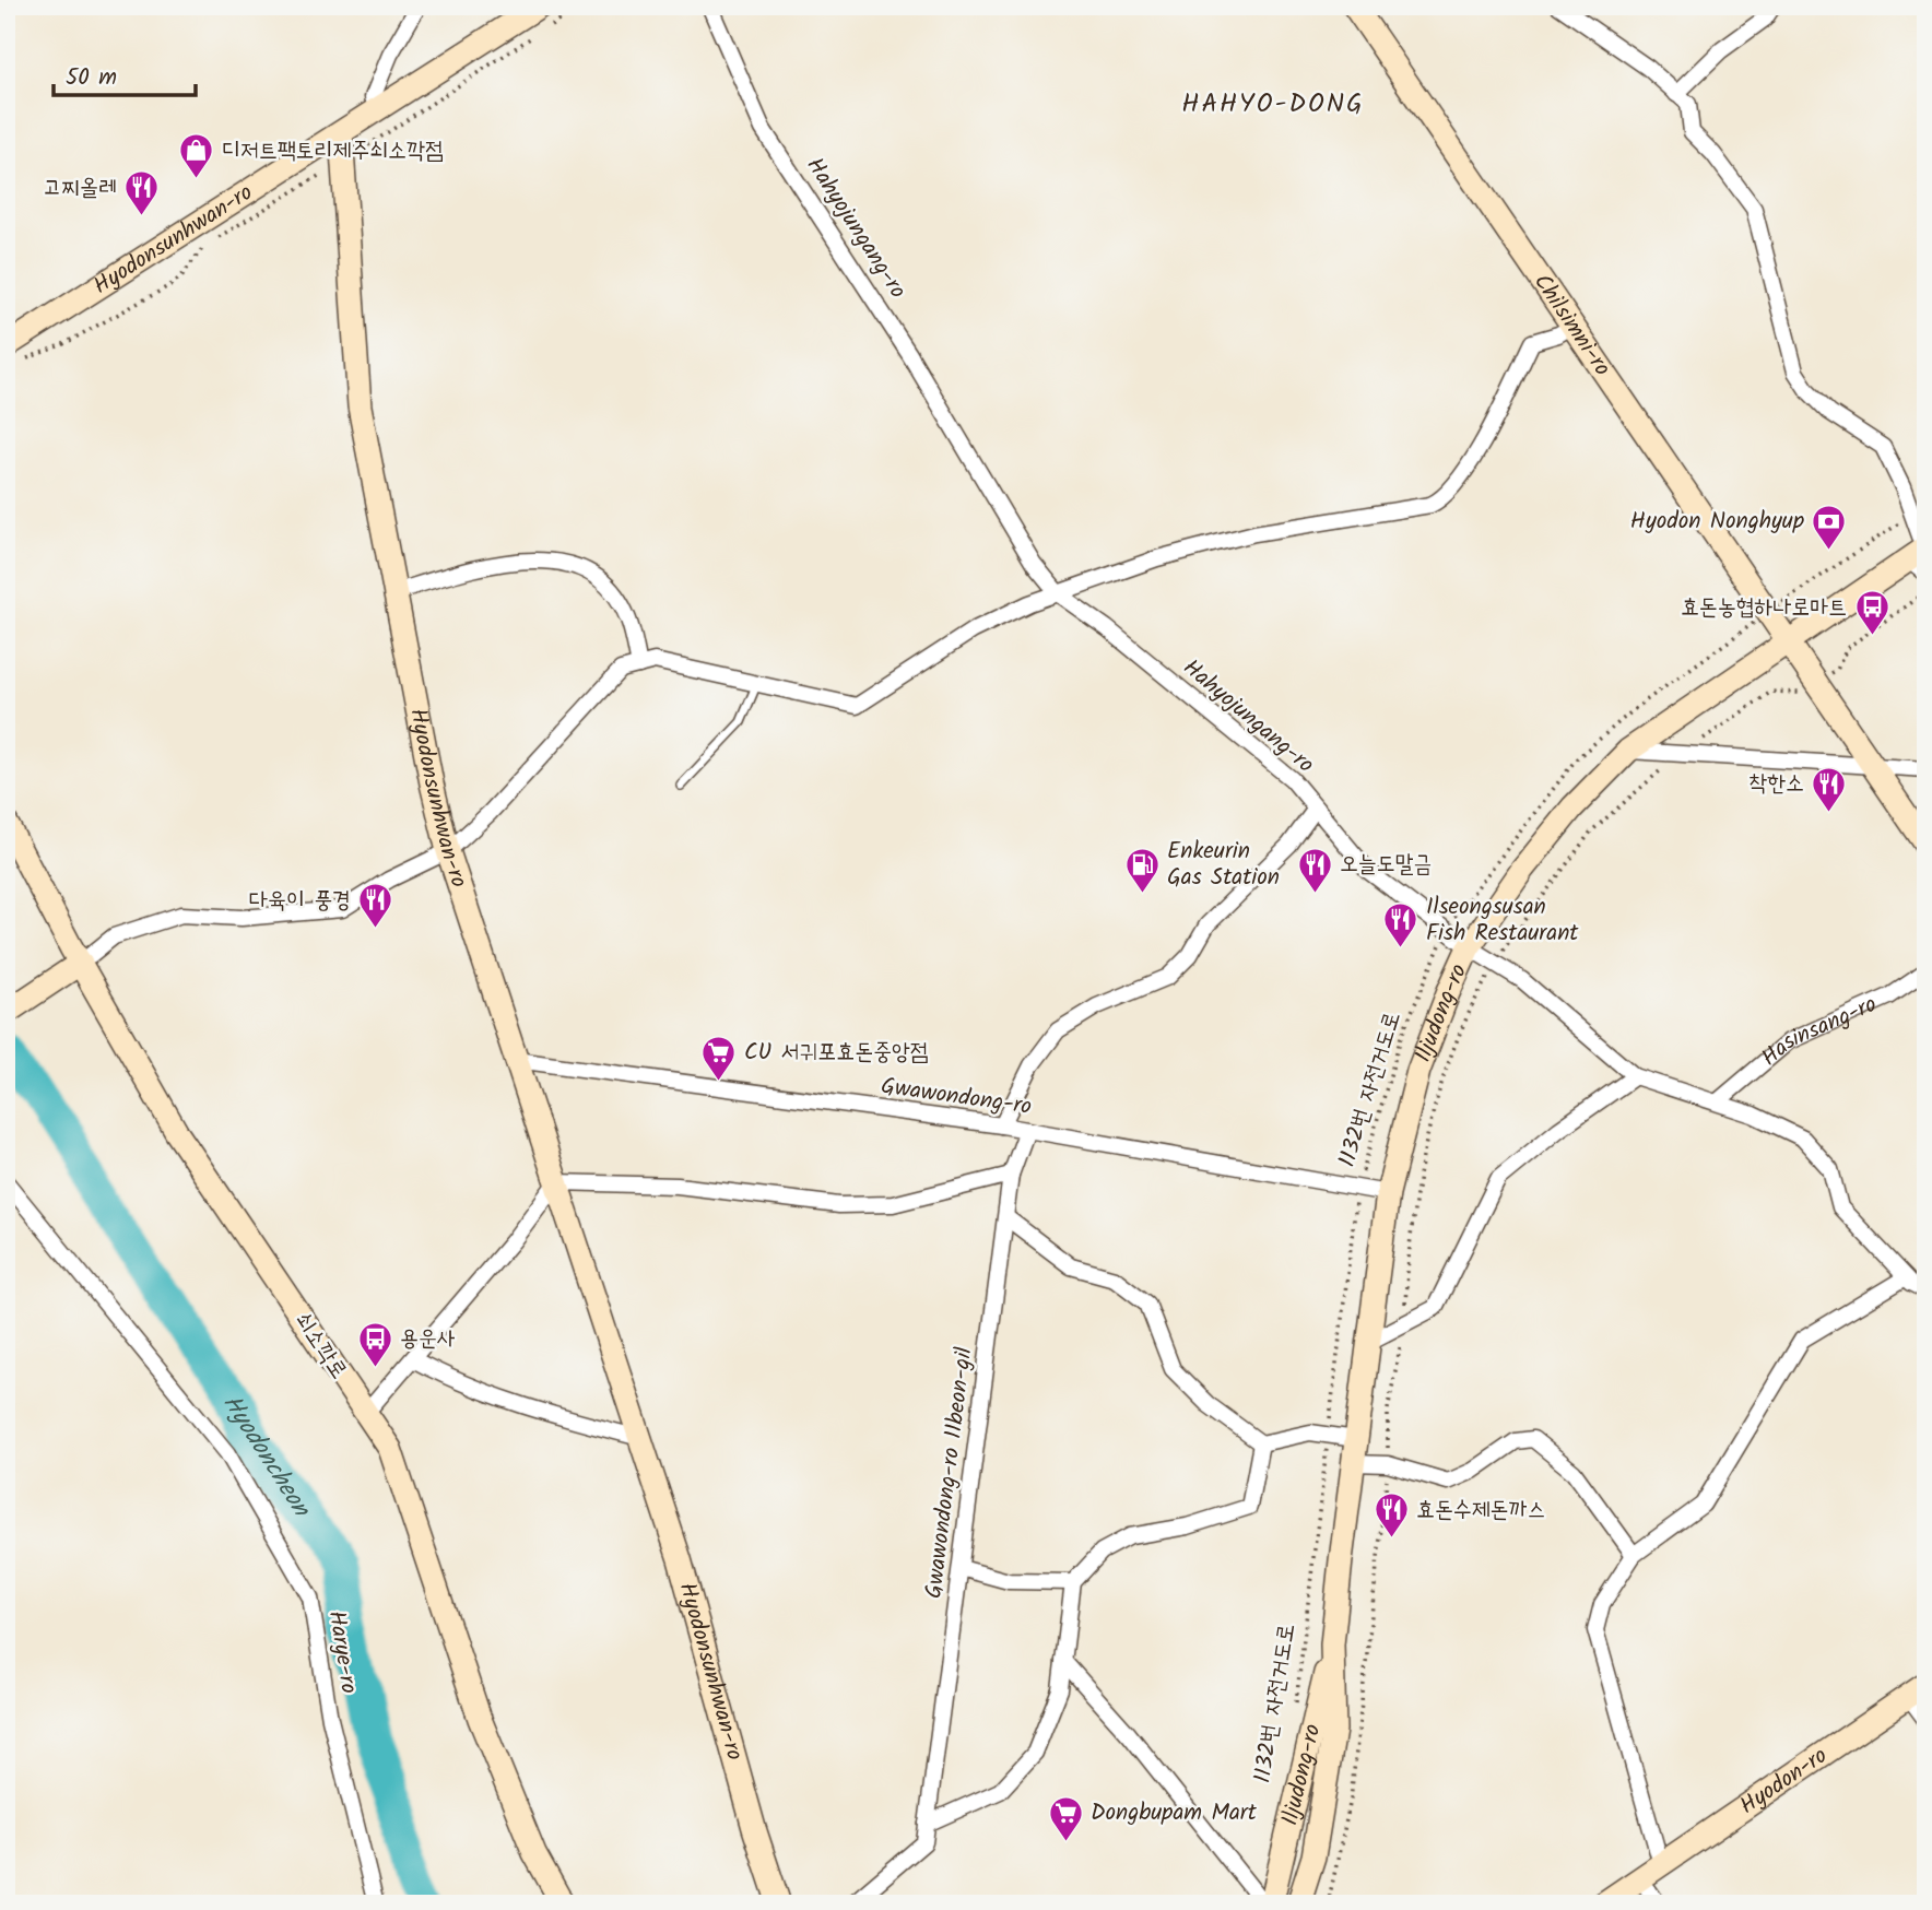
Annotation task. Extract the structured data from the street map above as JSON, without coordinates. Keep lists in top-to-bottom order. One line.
{"streets":{"street":["Hahyojungang-ro","Hyodonsunhwan-ro","Chilsimni-ro","Iljudong-ro","Hasinsang-ro","Gwawondong-ro","쇠소깍로","Gwawondong-ro 11beon-gil","Harye-ro","Hyodon-ro"],"path":["1132번 자전거도로"]},"crossings":[["Hahyojungang-ro","Iljudong-ro"],["Hahyojungang-ro","Hasinsang-ro"],["Hahyojungang-ro","1132번 자전거도로"],["Hyodonsunhwan-ro","Gwawondong-ro"],["Chilsimni-ro","Iljudong-ro"],["Chilsimni-ro","1132번 자전거도로"],["Iljudong-ro","Gwawondong-ro"],["1132번 자전거도로","Gwawondong-ro"],["Gwawondong-ro","Gwawondong-ro 11beon-gil"]],"districts":["HAHYO-DONG"],"water":["Hyodoncheon"],"places":{"shop":["디저트팩토리제주쇠소깍점"],"restaurant":["고찌올레","착한소","오늘도말금","다육이 풍경","Ilseongsusan Fish Restaurant","효돈수제돈까스"],"bank":["Hyodon Nonghyup"],"bus stop":["효돈농협하나로마트","용운사"],"fuel station":["Enkeurin Gas Station"],"supermarket":["CU 서귀포효돈중앙점","Dongbupam Mart"]},"scale_bar":"50 m"}
